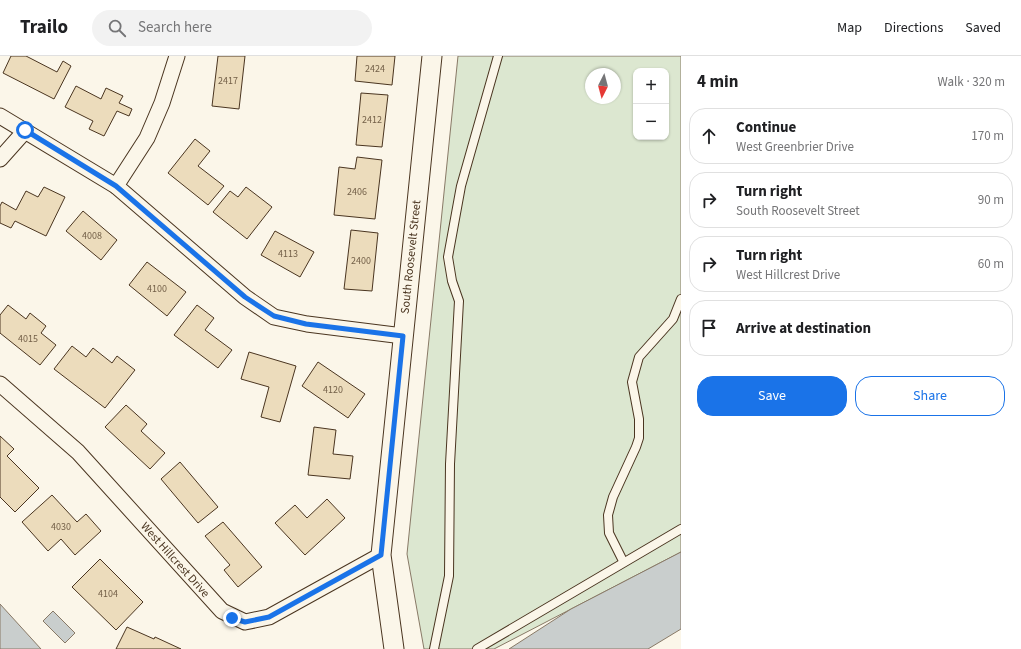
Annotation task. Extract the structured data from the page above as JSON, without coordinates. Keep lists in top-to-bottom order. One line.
{"streets":{"street":["South Roosevelt Street","West Hillcrest Drive"]},"crossings":[["South Roosevelt Street","West Hillcrest Drive"]],"house_numbers":["2424","2417","2412","2406","4008","4113","2400","4100","4015","4120","4030","4104"],"north":"bottom","page":{"header":"Trailo","search":"Search here","nav":["Map","Directions","Saved"],"heading":["4 min","Walk · 320 m"],"map_buttons":["+","−"],"list":[["Continue","West Greenbrier Drive","170 m"],["Turn right","South Roosevelt Street","90 m"],["Turn right","West Hillcrest Drive","60 m"],"Arrive at destination"],"buttons":["Save","Share"]}}
